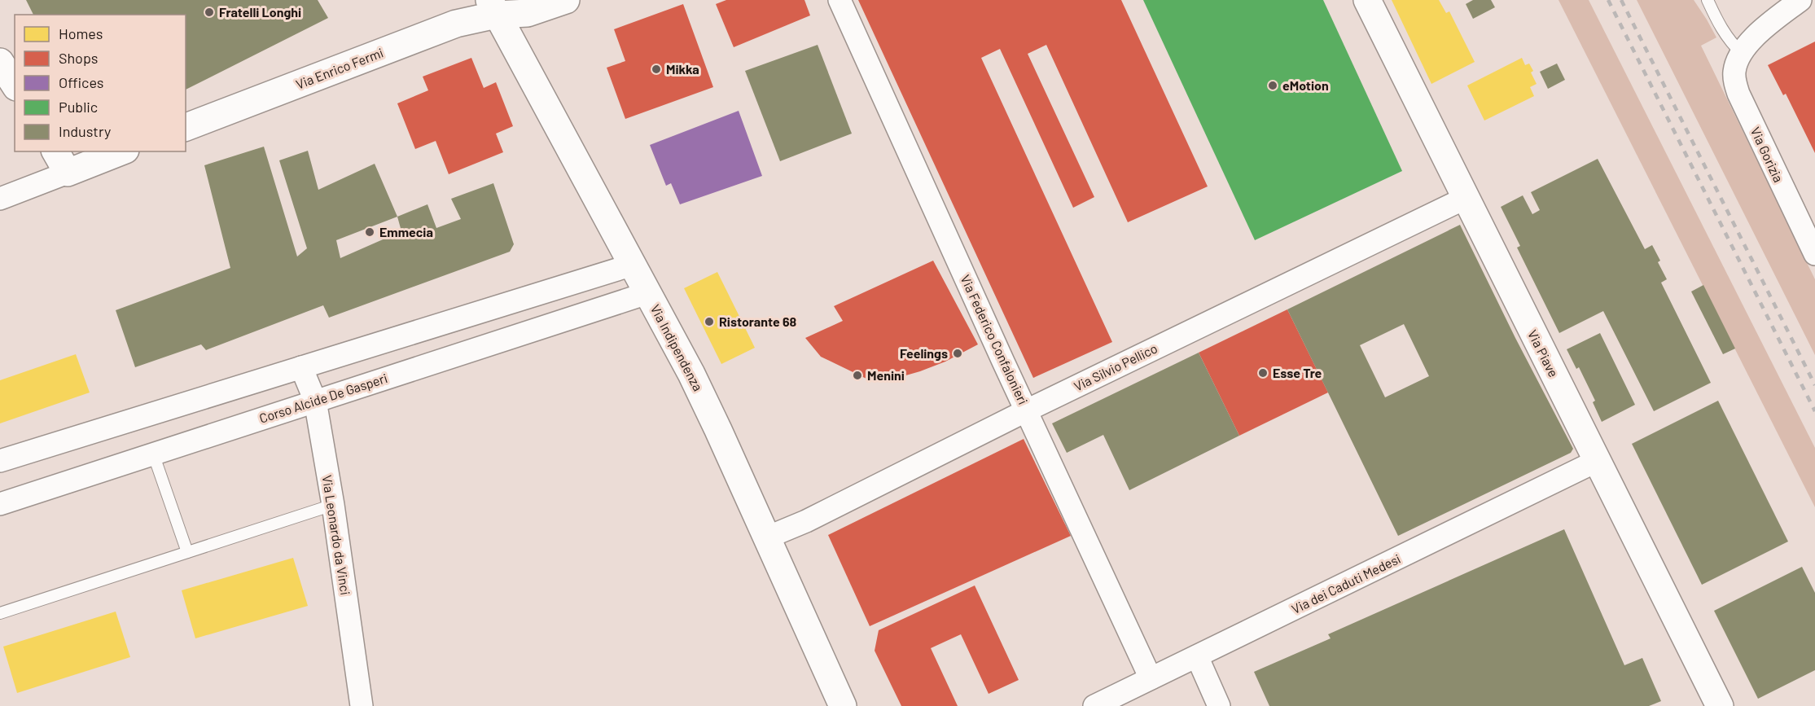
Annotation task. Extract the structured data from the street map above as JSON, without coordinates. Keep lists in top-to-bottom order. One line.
{"streets":{"street":["Via Enrico Fermi","Via Gorizia","Via Federico Confalonieri","Via Indipendenza","Via Piave","Via Silvio Pellico","Corso Alcide De Gasperi","Via Leonardo da Vinci","Via dei Caduti Medesi"]},"crossings":[["Via Enrico Fermi","Via Indipendenza"],["Via Federico Confalonieri","Via Silvio Pellico"],["Via Federico Confalonieri","Via dei Caduti Medesi"],["Via Indipendenza","Via Silvio Pellico"],["Via Indipendenza","Corso Alcide De Gasperi"],["Via Piave","Via Silvio Pellico"],["Via Piave","Via dei Caduti Medesi"],["Corso Alcide De Gasperi","Via Leonardo da Vinci"]],"places":["Fratelli Longhi","Mikka","eMotion","Emmecia","Ristorante 68","Feelings","Esse Tre","Menini"],"legend":["Homes","Shops","Offices","Public","Industry"]}
